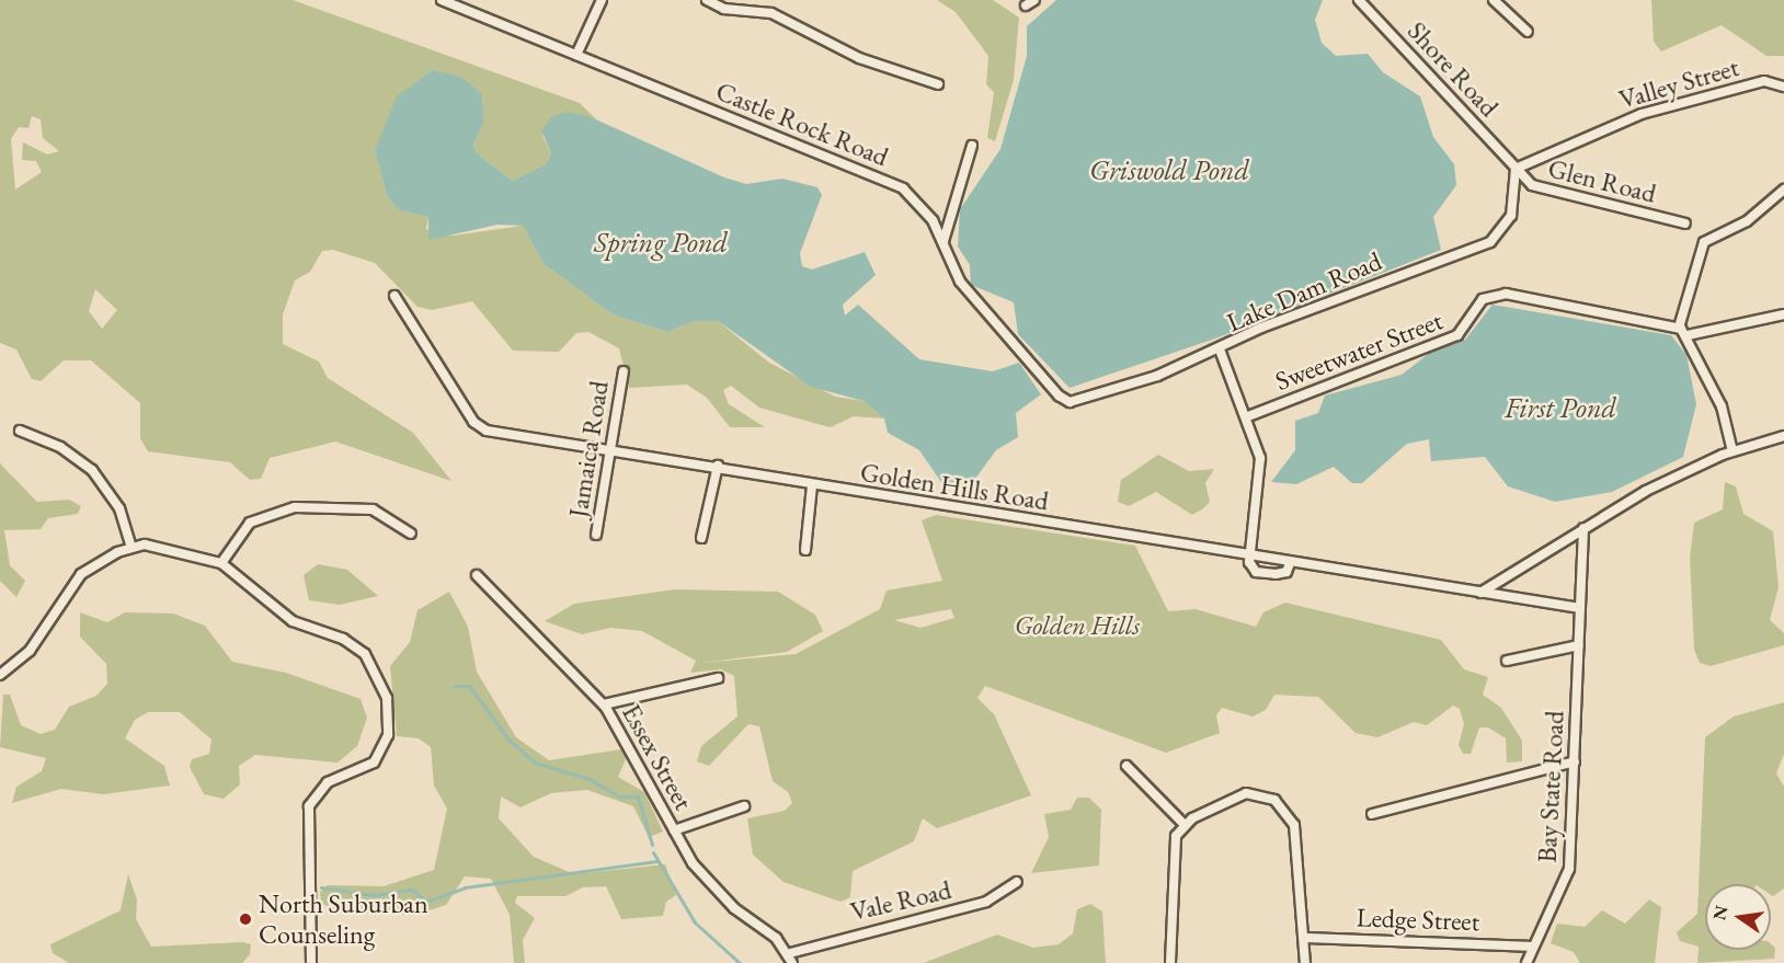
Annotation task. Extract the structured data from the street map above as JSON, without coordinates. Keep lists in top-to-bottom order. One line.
{"streets":{"street":["Shore Road","Valley Street","Castle Rock Road","Glen Road","Lake Dam Road","Sweetwater Street","Jamaica Road","Golden Hills Road","Essex Street","Bay State Road","Vale Road","Ledge Street"]},"crossings":[["Shore Road","Valley Street"],["Shore Road","Glen Road"],["Shore Road","Lake Dam Road"],["Valley Street","Glen Road"],["Valley Street","Lake Dam Road"],["Castle Rock Road","Lake Dam Road"],["Glen Road","Lake Dam Road"],["Jamaica Road","Golden Hills Road"],["Golden Hills Road","Bay State Road"],["Essex Street","Vale Road"],["Bay State Road","Ledge Street"]],"water":["Griswold Pond","Spring Pond","First Pond"],"parks":["Golden Hills"],"places":["North Suburban Counseling"],"north":"left"}
